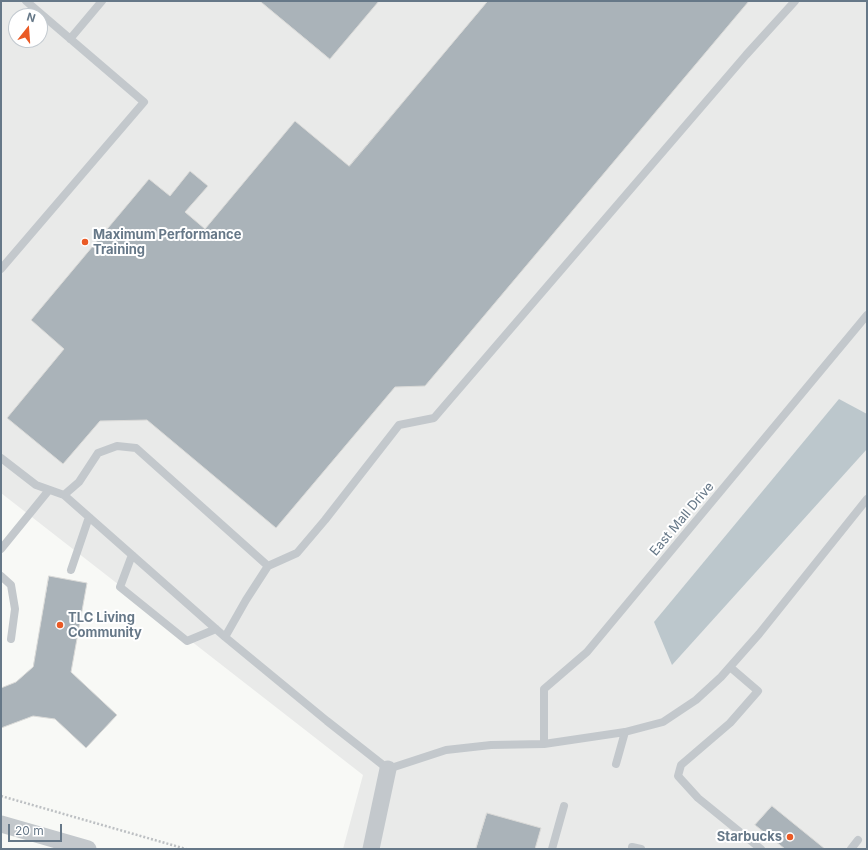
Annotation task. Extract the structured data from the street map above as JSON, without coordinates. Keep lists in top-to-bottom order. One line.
{"streets":{"lane":["East Mall Drive"]},"places":["Maximum Performance Training","TLC Living Community","Starbucks"],"scale_bar":"20 m","north":"top"}
